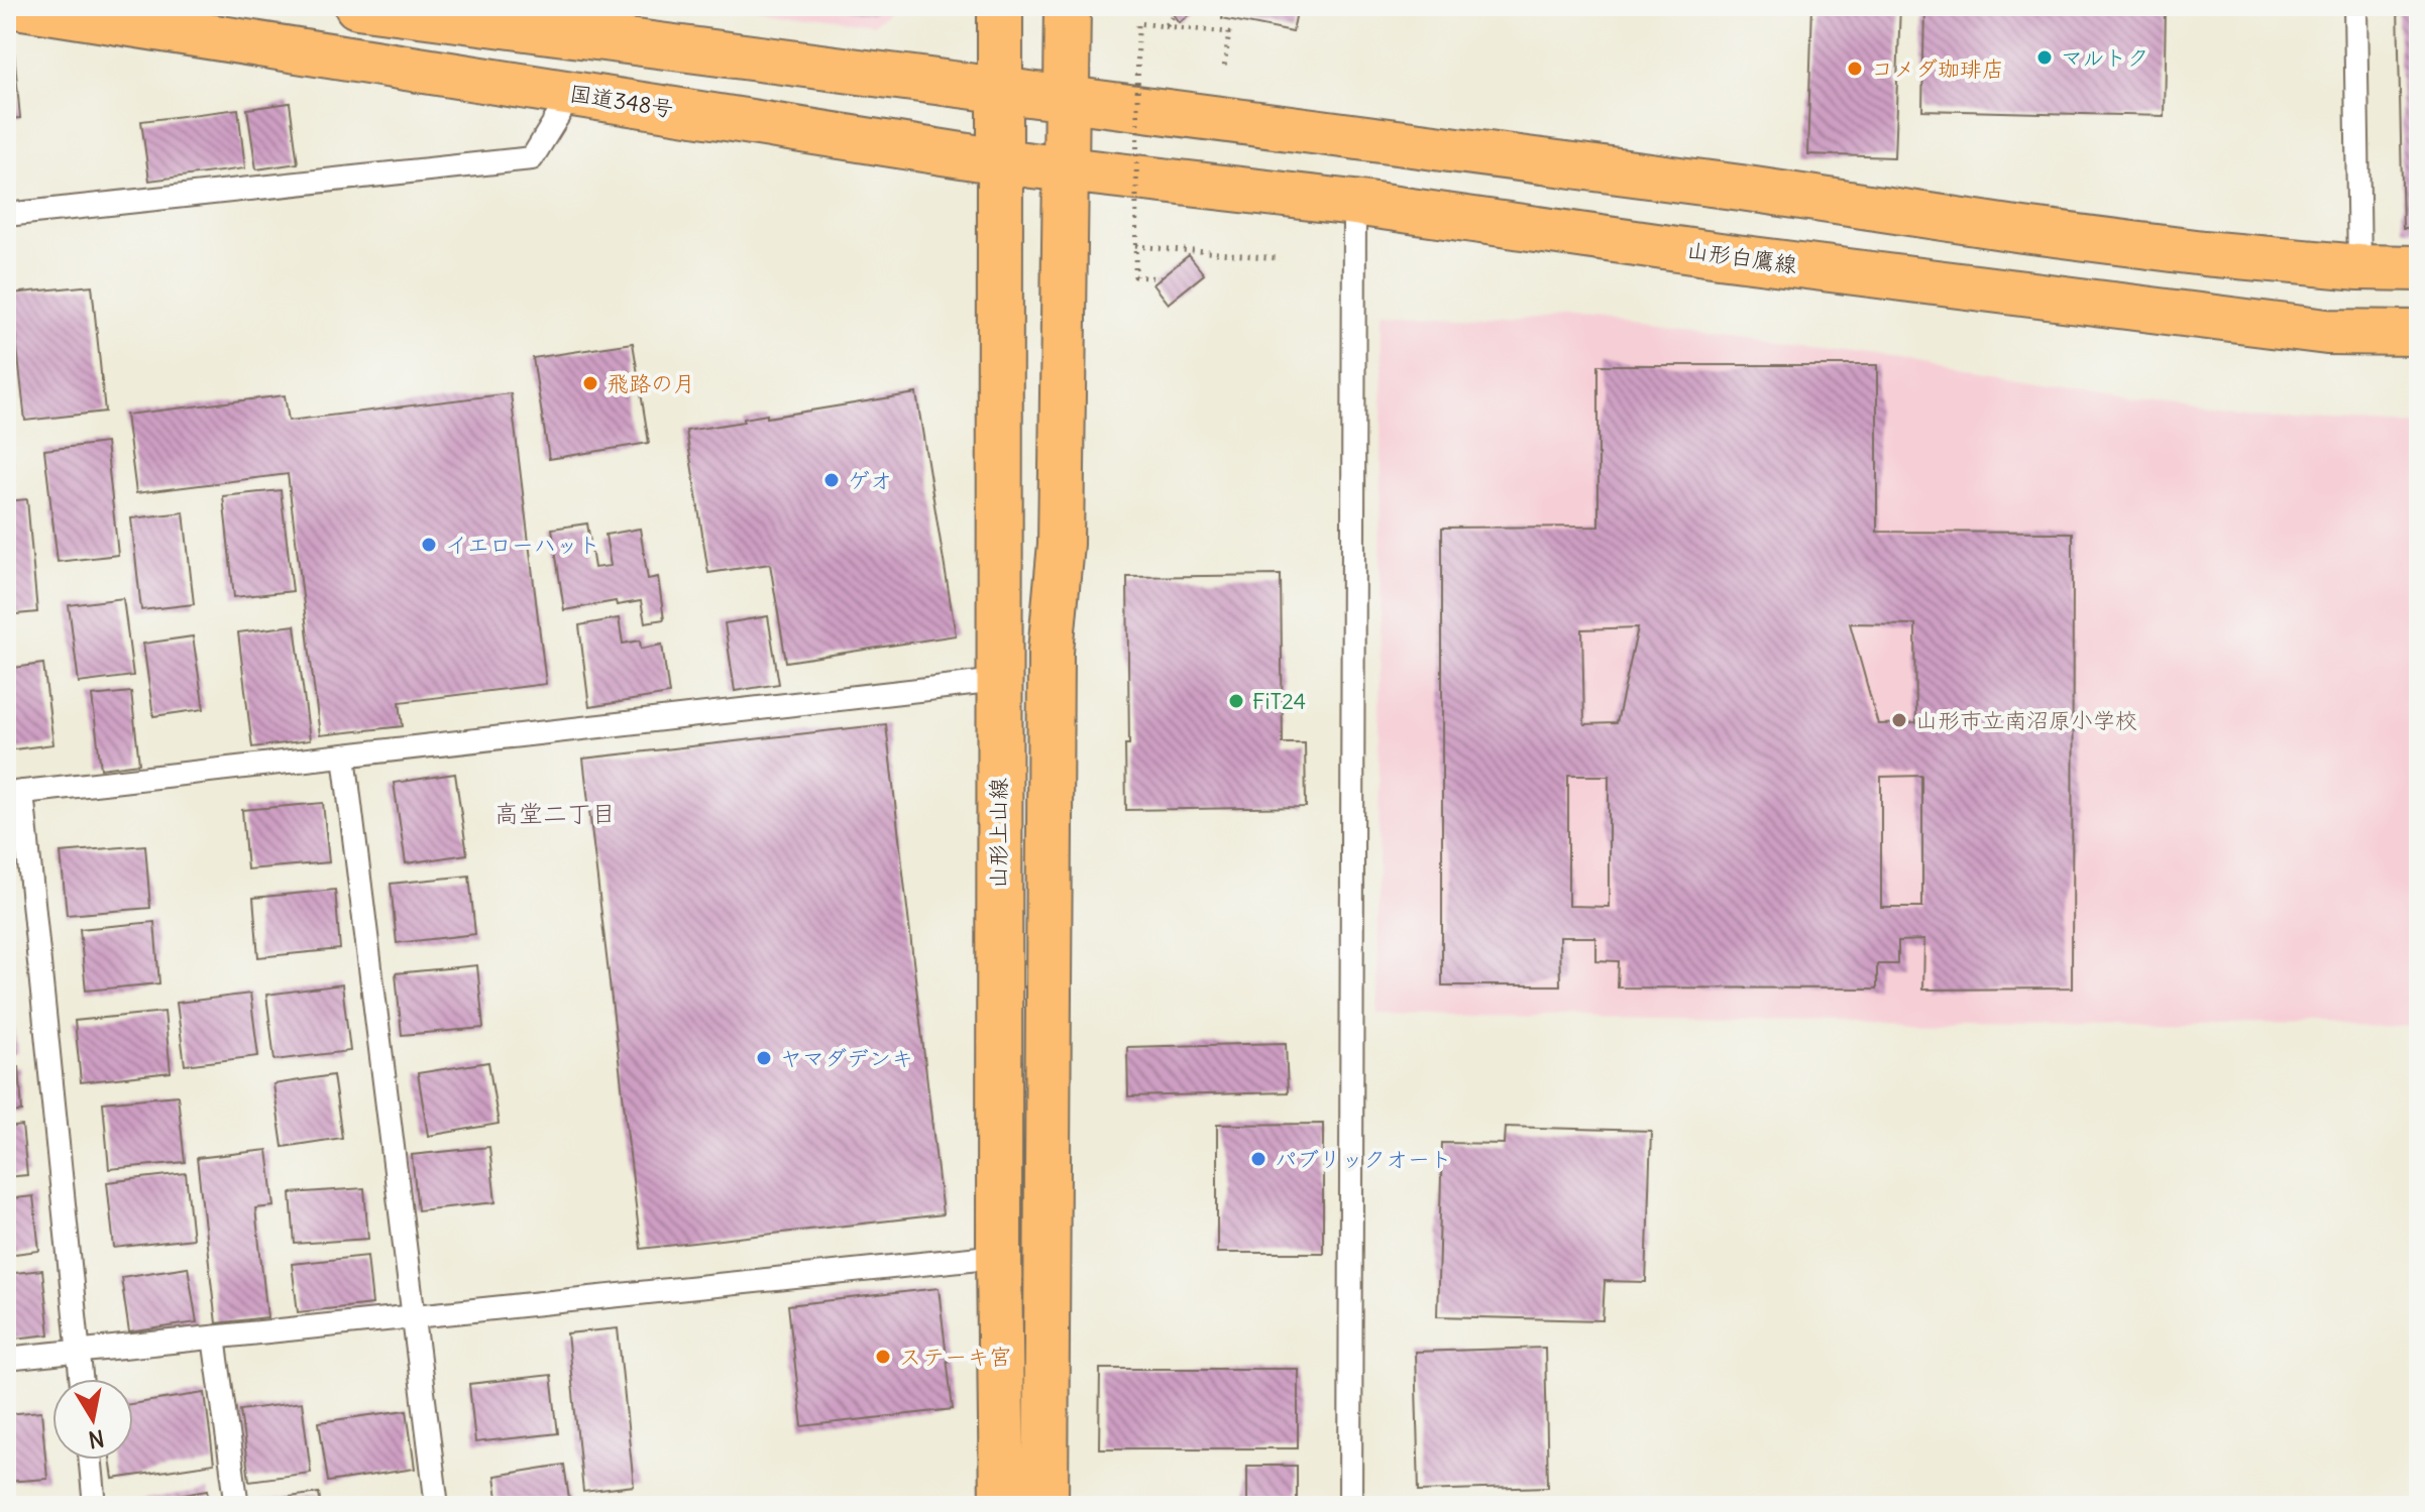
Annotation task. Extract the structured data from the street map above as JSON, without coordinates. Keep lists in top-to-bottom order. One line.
{"streets":{"main road":["国道348号","山形白鷹線","山形上山線"]},"crossings":[["国道348号","山形白鷹線"],["国道348号","山形上山線"]],"districts":["高堂二丁目"],"places":["マルトク","コメダ珈琲店","飛路の月","ゲオ","イエローハット","FiT24","山形市立南沼原小学校","ヤマダデンキ","パブリックオート","ステーキ宮"],"north":"bottom"}
